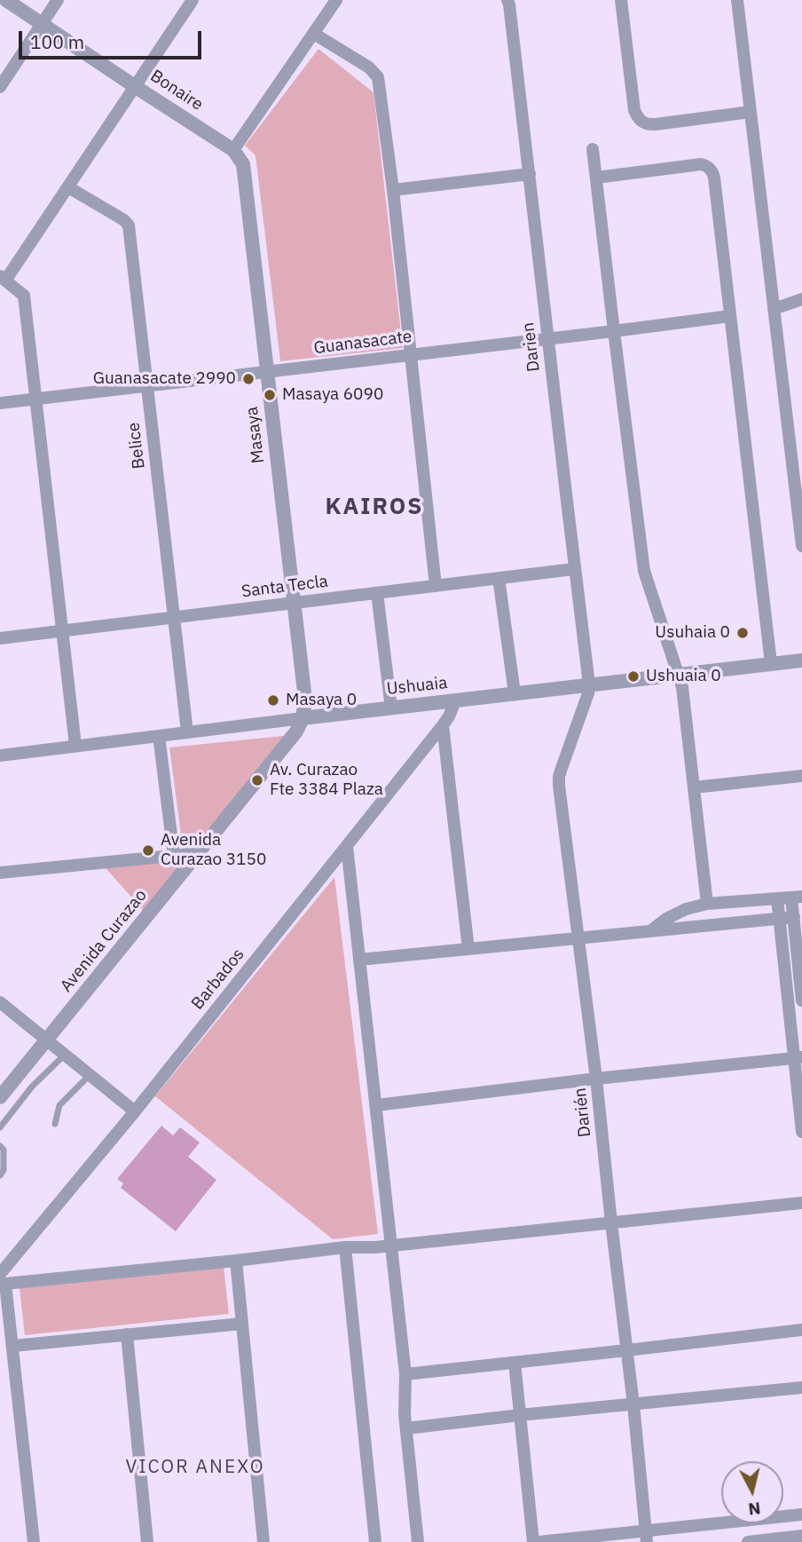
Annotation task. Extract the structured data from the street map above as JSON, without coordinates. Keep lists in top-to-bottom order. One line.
{"streets":{"street":["Bonaire","Guanasacate","Darien","Masaya","Belice","Santa Tecla","Ushuaia","Avenida Curazao","Barbados","Darién"]},"crossings":[["Bonaire","Masaya"],["Guanasacate","Darien"],["Guanasacate","Masaya"],["Guanasacate","Belice"],["Darien","Santa Tecla"],["Darien","Ushuaia"],["Darien","Darién"],["Masaya","Santa Tecla"],["Masaya","Ushuaia"],["Masaya","Avenida Curazao"],["Belice","Santa Tecla"],["Belice","Ushuaia"],["Ushuaia","Avenida Curazao"],["Ushuaia","Barbados"],["Ushuaia","Darién"]],"districts":["KAIROS","VICOR ANEXO"],"places":["Guanasacate 2990","Masaya 6090","Usuhaia 0","Ushuaia 0","Masaya 0","Av. Curazao Fte 3384 Plaza","Avenida Curazao 3150"],"scale_bar":"100 m","north":"bottom"}
